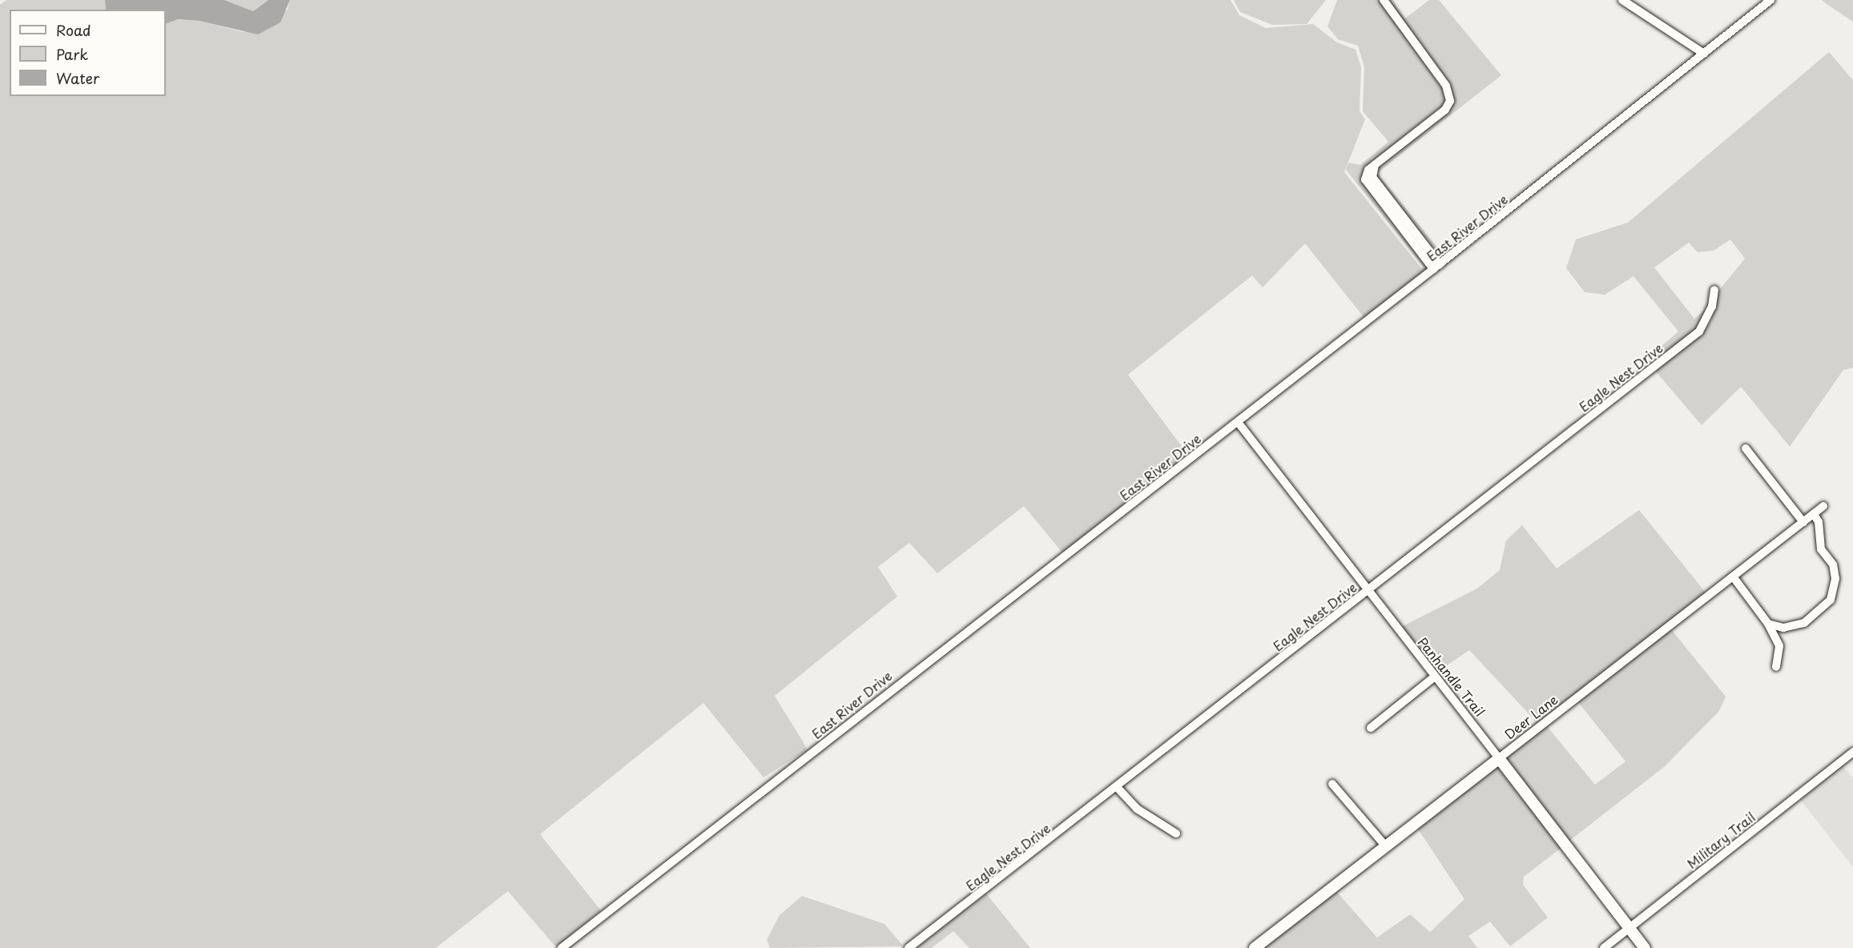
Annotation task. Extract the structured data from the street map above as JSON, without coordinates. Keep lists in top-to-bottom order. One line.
{"streets":{"street":["East River Drive","Eagle Nest Drive","Panhandle Trail","Deer Lane","Military Trail"]},"crossings":[["East River Drive","Panhandle Trail"],["Eagle Nest Drive","Panhandle Trail"],["Panhandle Trail","Deer Lane"],["Panhandle Trail","Military Trail"]],"legend":["Road","Park","Water"]}
